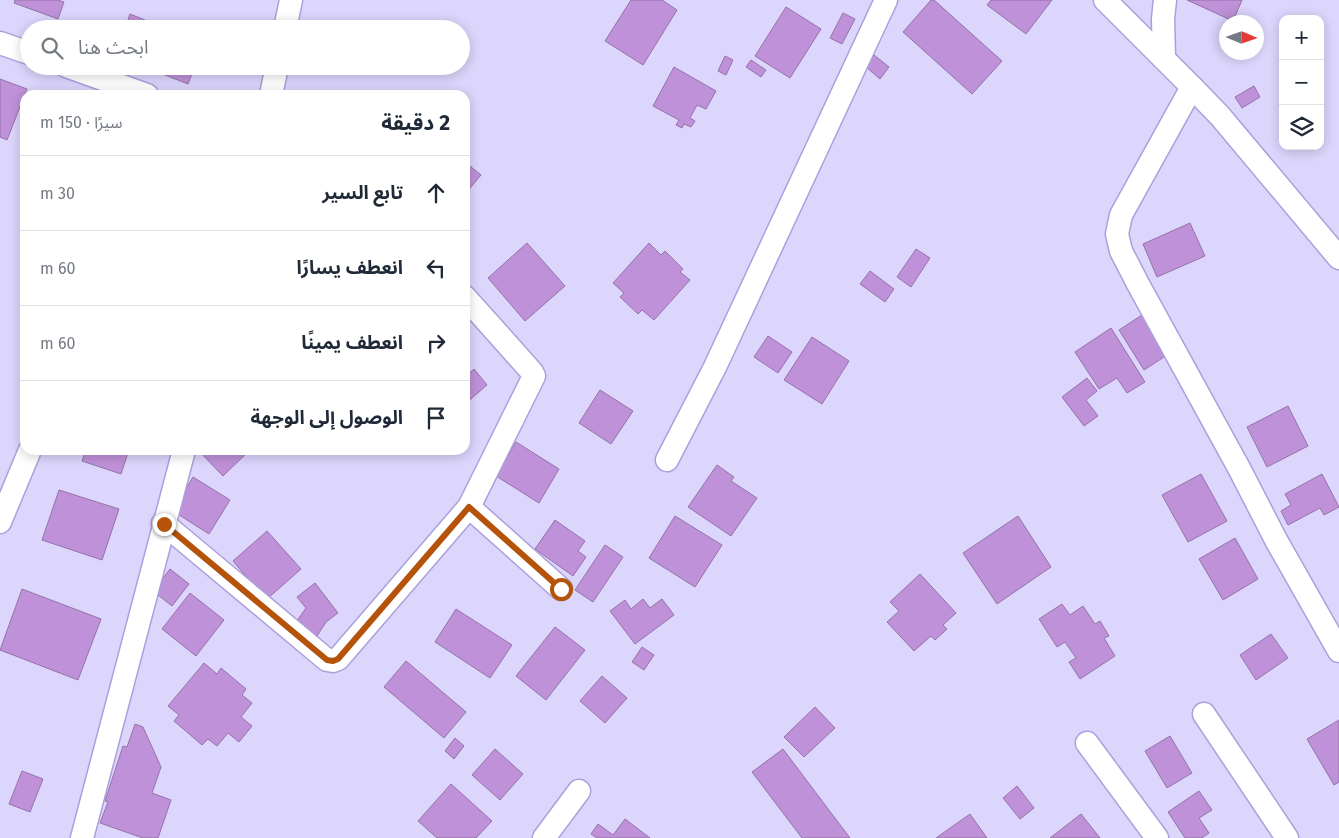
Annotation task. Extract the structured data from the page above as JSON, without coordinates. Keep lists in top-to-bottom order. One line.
{"north":"right","page":{"map_buttons":["+","−"],"search":"ابحث هنا","heading":["2 دقيقة","سيرًا · 150 m"],"list":[["تابع السير","30 m"],["انعطف يسارًا","60 m"],["انعطف يمينًا","60 m"],"الوصول إلى الوجهة"]}}
